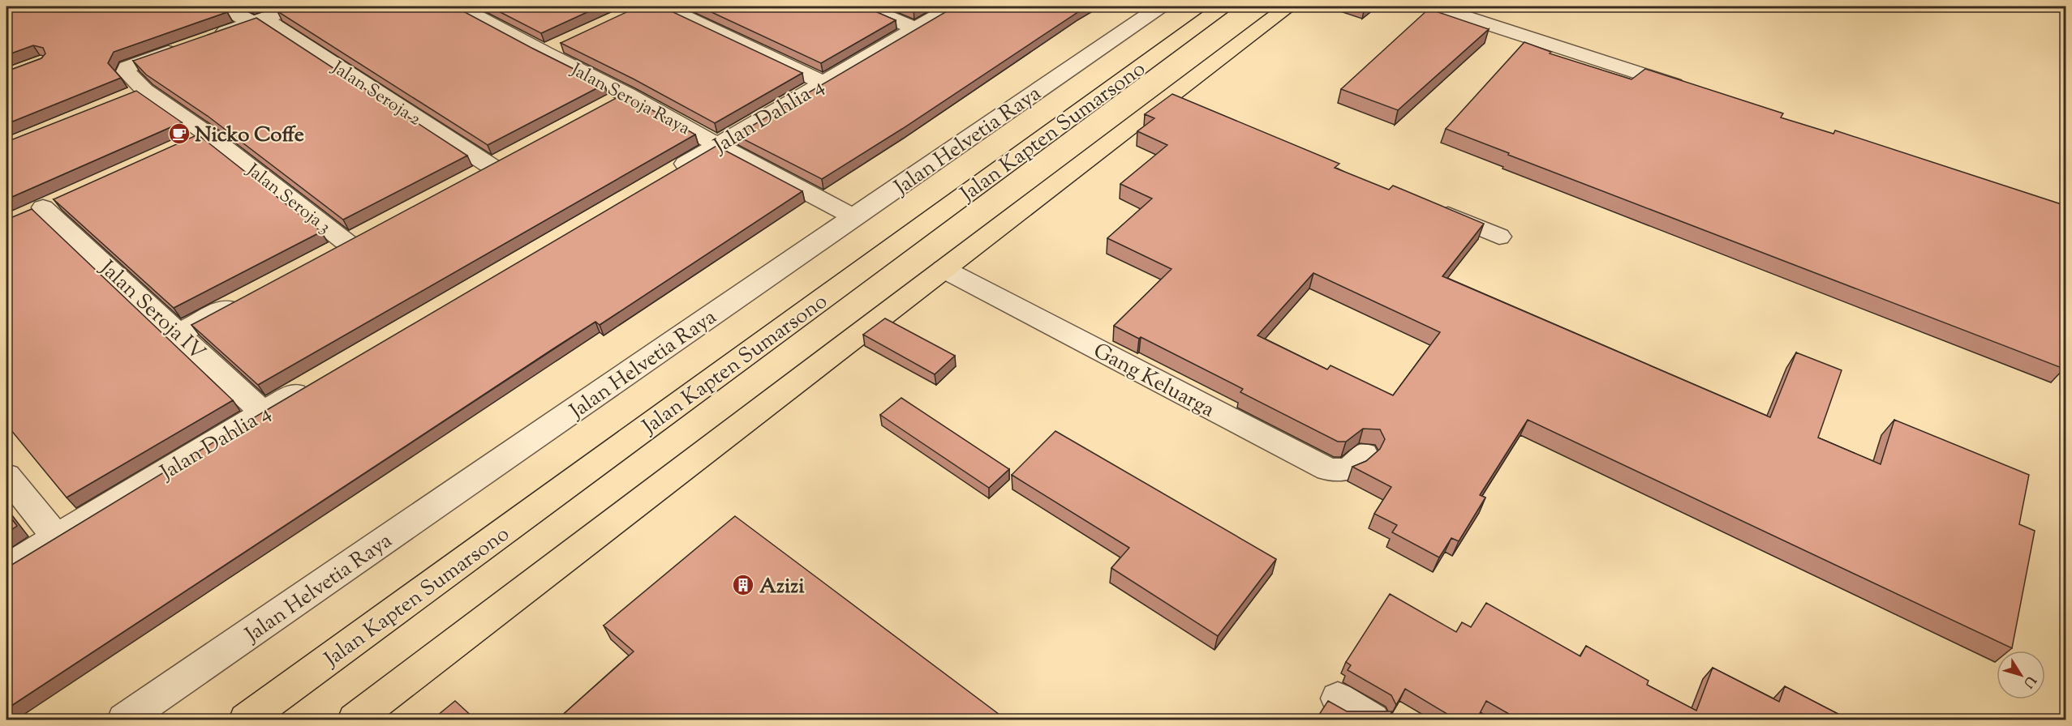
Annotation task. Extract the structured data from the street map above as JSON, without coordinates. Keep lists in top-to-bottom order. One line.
{"streets":{"highway":["Jalan Kapten Sumarsono"],"street":["Jalan Seroja 2","Jalan Seroja Raya","Jalan Dahlia 4","Jalan Helvetia Raya","Jalan Seroja 3","Jalan Seroja IV","Gang Keluarga"]},"crossings":[["Jalan Seroja Raya","Jalan Dahlia 4"],["Jalan Seroja Raya","Jalan Helvetia Raya"],["Jalan Dahlia 4","Jalan Seroja IV"],["Jalan Kapten Sumarsono","Gang Keluarga"]],"places":{"cafe":["Nicko Coffe"],"building":["Azizi"]},"north":"bottom right"}
